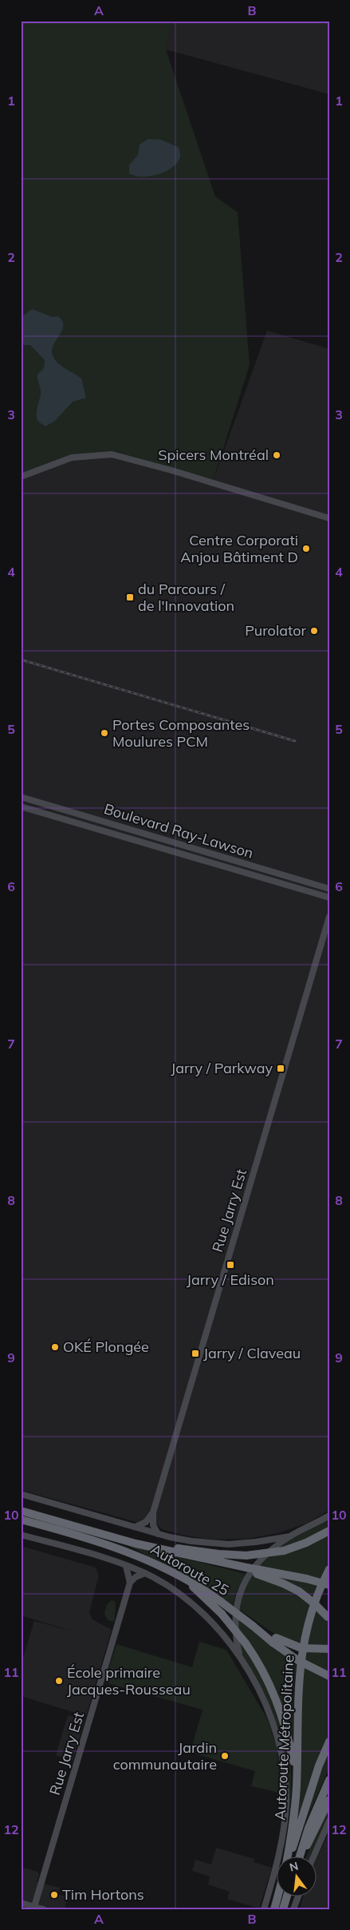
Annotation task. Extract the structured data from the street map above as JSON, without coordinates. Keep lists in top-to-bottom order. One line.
{"streets":{"highway":["Autoroute 25","Autoroute Métropolitaine"],"street":["Boulevard Ray-Lawson","Rue Jarry Est"]},"places":{"other":["Spicers Montréal","Centre Corporati Anjou Bâtiment D","Purolator","Portes Composantes Moulures PCM","OKÉ Plongée","École primaire Jacques-Rousseau","Jardin communautaire","Tim Hortons"],"transit":["du Parcours / de l'Innovation","Jarry / Parkway","Jarry / Edison","Jarry / Claveau"]},"north":"top","grid":{"columns":["A","B"],"rows":["1","2","3","4","5","6","7","8","9","10","11","12"]}}
